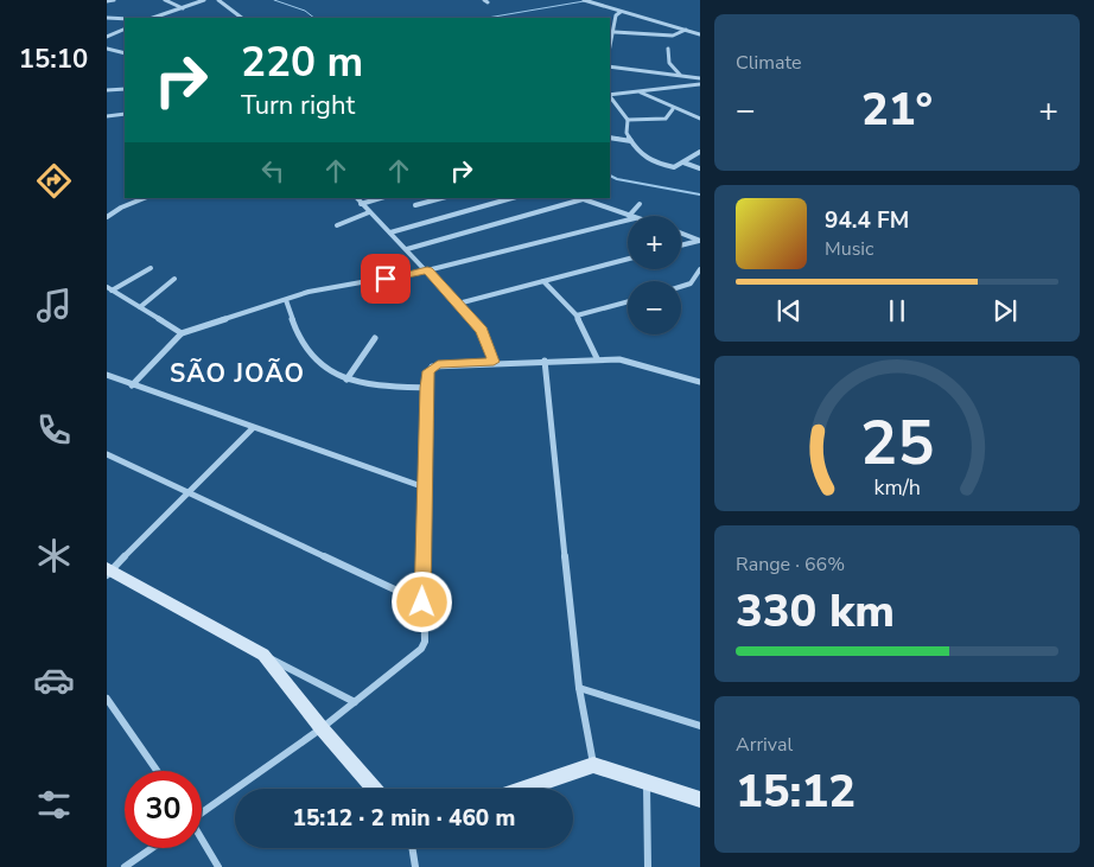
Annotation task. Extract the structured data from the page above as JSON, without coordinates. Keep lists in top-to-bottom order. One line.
{"districts":["SÃO JOÃO"],"page":{"tabs":"15:10","tile":["Climate",["Range · 66%","330 km"],["Arrival","15:12"]],"turn":["220 m","Turn right"],"heat":["−","21°","+"],"song":["94.4 FM","Music"],"map_buttons":["+","−"],"limit":"30","trip":"15:12 · 2 min · 460 m","gauge":["25","km/h"]}}
